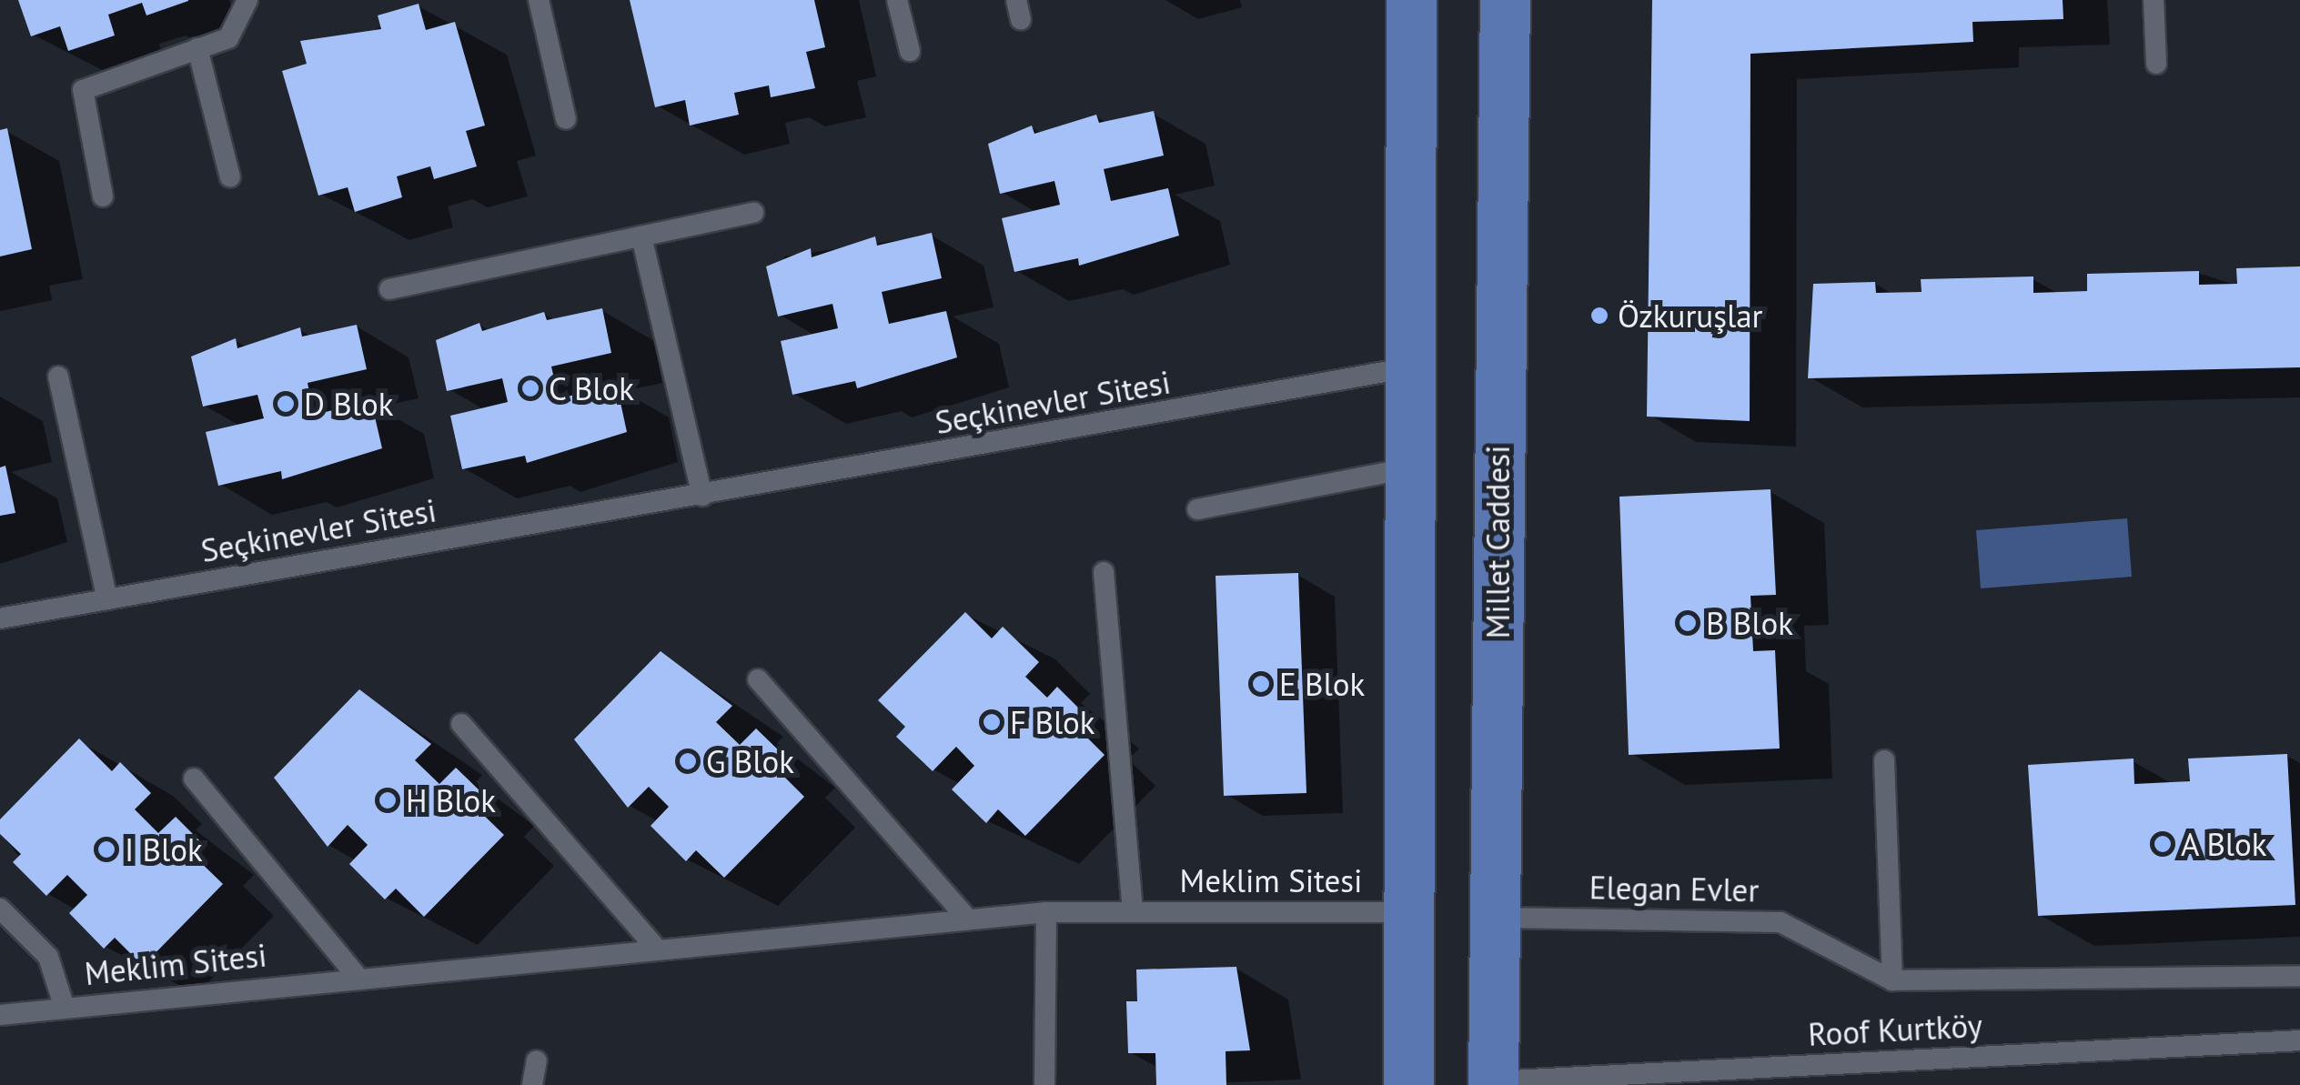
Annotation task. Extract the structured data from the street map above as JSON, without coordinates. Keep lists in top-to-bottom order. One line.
{"streets":{"main road":["Millet Caddesi"],"lane":["Seçkinevler Sitesi","Meklim Sitesi","Elegan Evler","Roof Kurtköy"]},"crossings":[["Millet Caddesi","Elegan Evler"],["Millet Caddesi","Roof Kurtköy"]],"places":["Özkuruşlar","C Blok","D Blok","B Blok","E Blok","F Blok","G Blok","H Blok","A Blok","I Blok"]}
